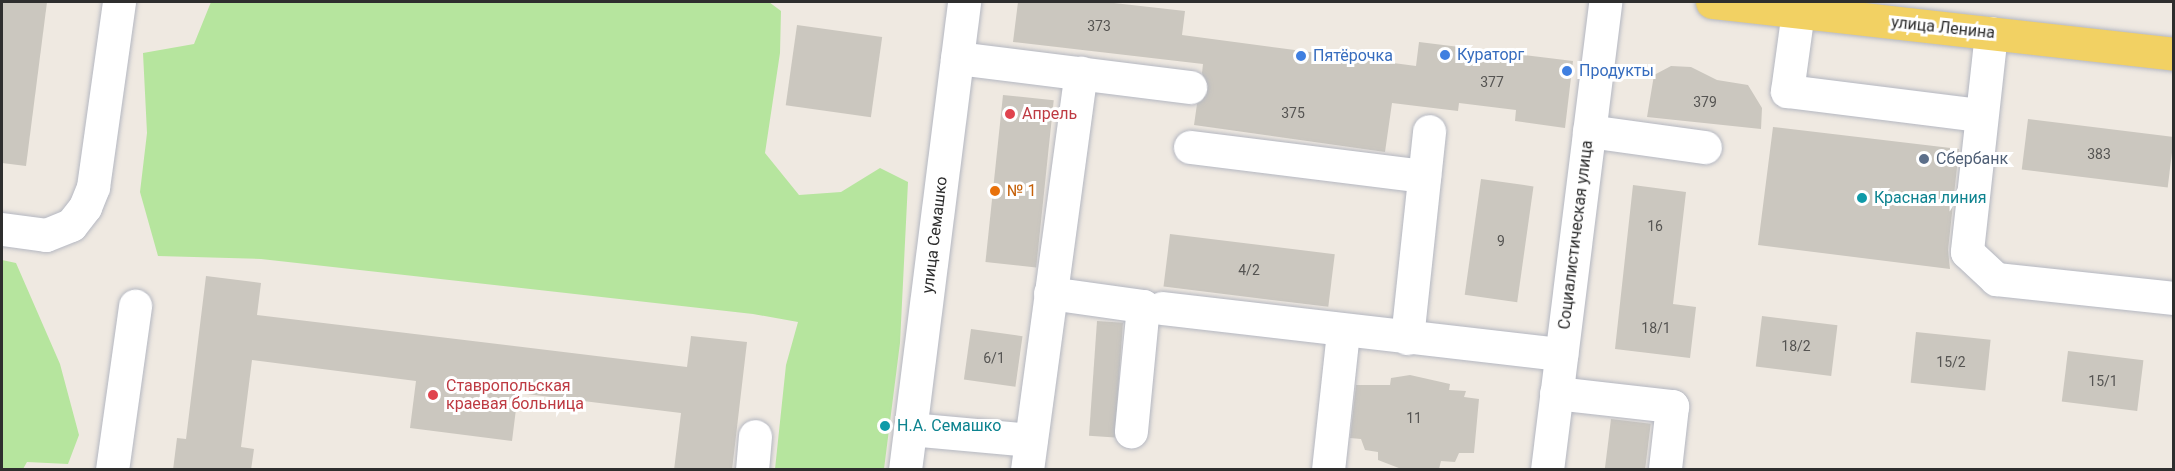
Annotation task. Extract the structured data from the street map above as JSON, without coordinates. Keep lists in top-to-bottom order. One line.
{"streets":{"main road":["улица Ленина"],"street":["улица Семашко","Социалистическая улица"]},"places":["Кураторг","Пятёрочка","Продукты","Апрель","Сбербанк","№ 1","Красная линия","Ставропольская краевая больница","Н.А. Семашко"],"house_numbers":["373","377","379","375","383","16","9","4/2","18/1","18/2","6/1","15/2","15/1","11"]}
